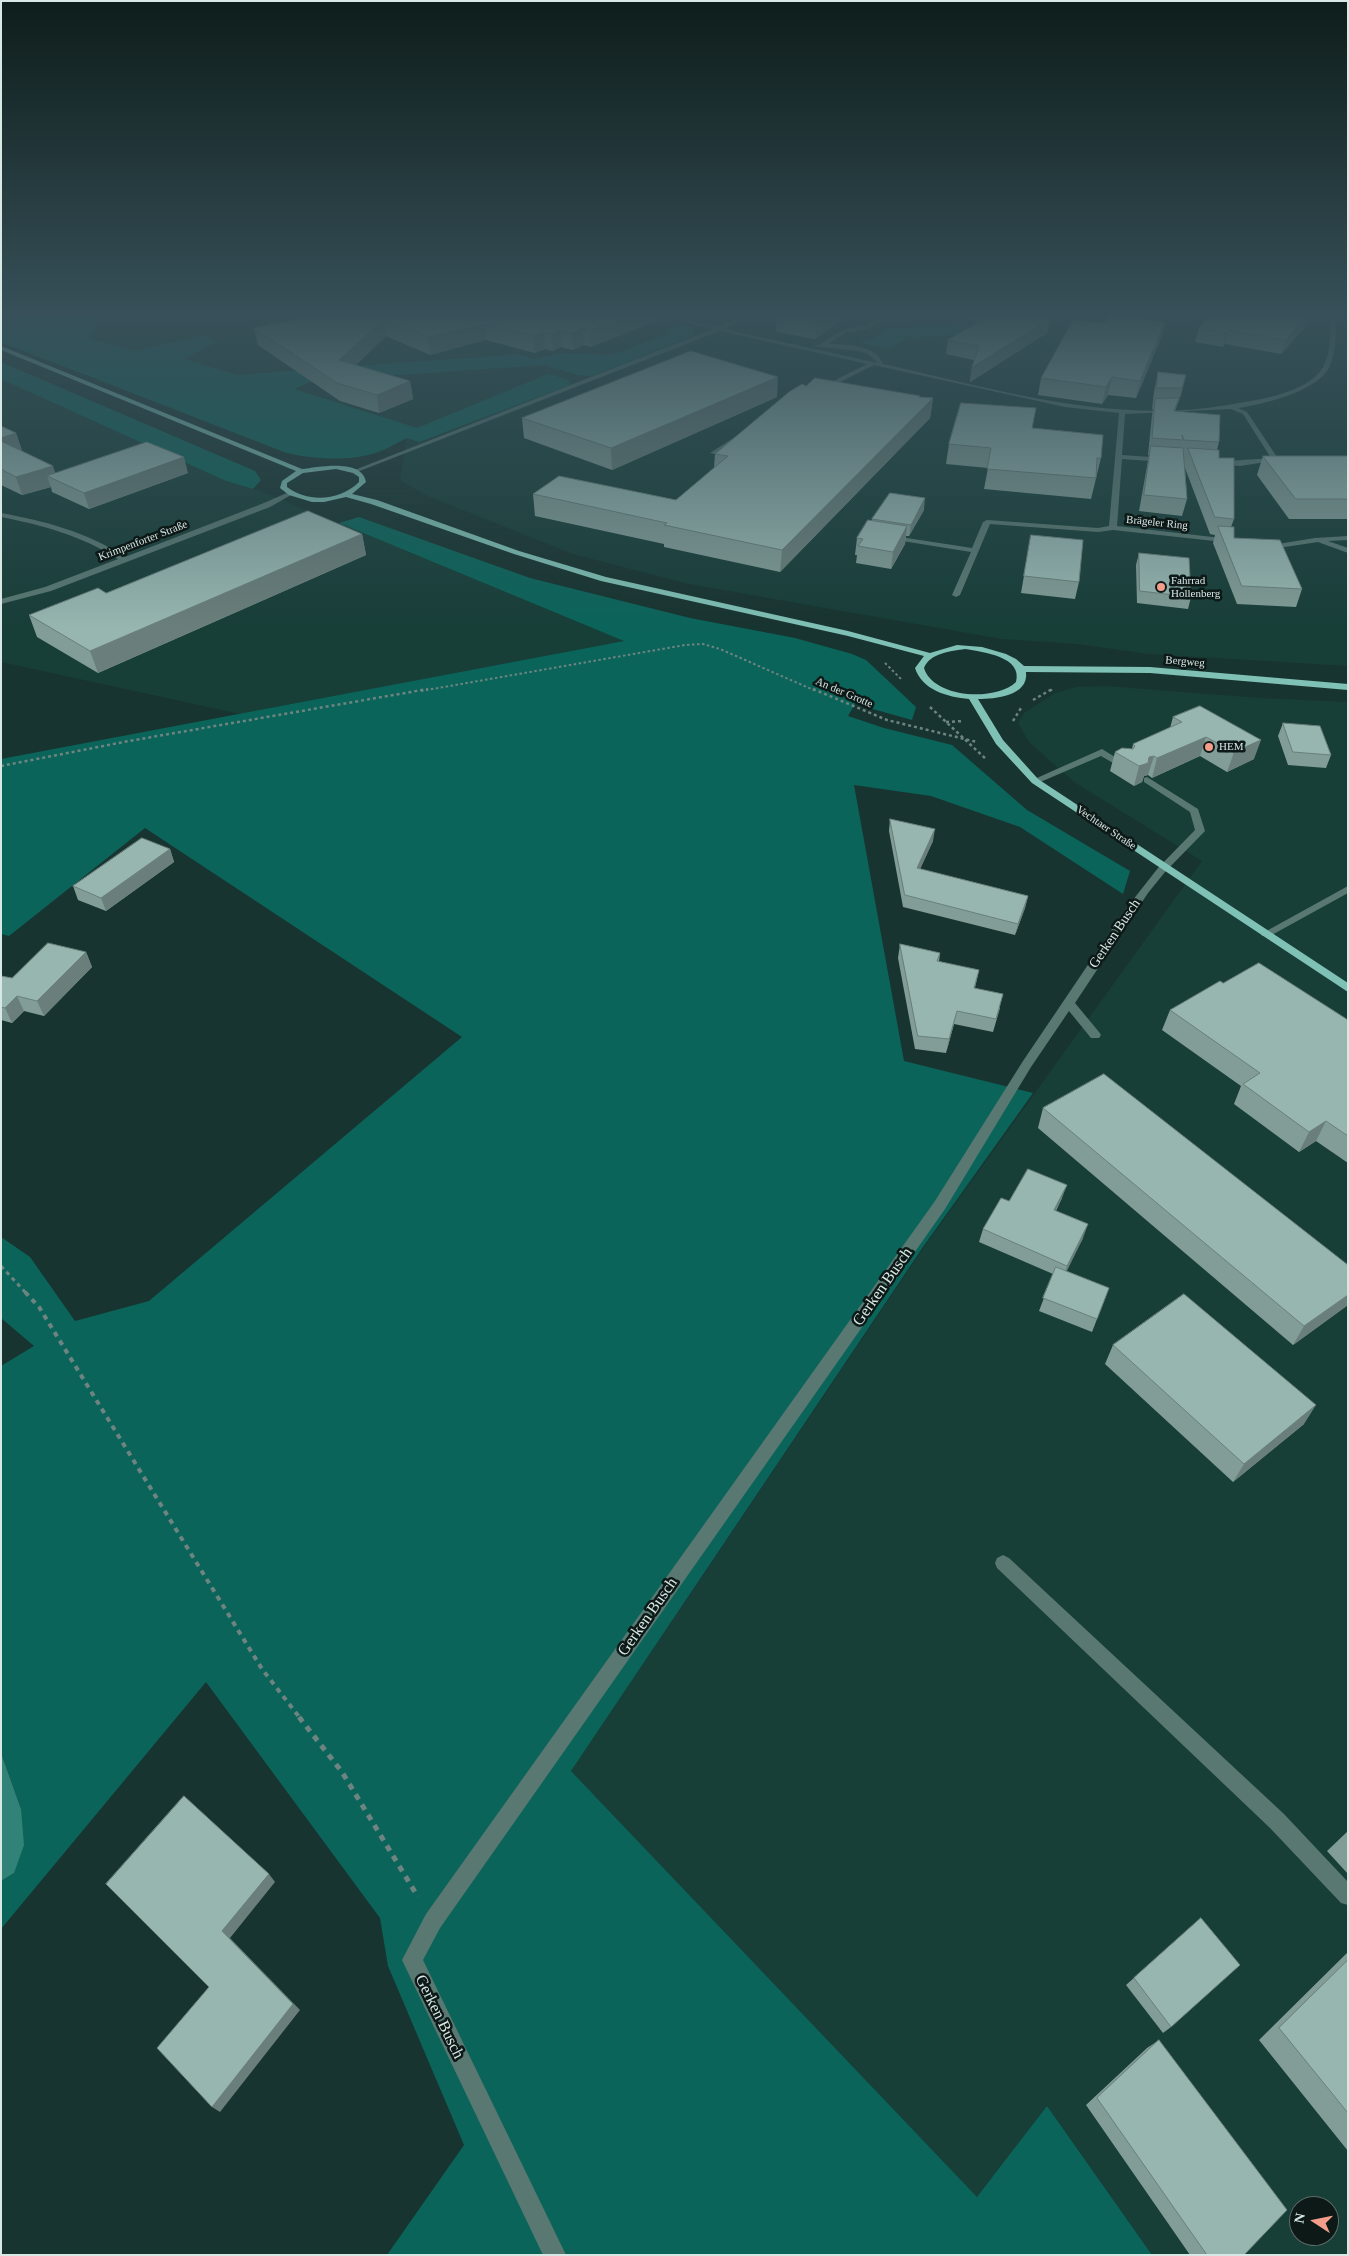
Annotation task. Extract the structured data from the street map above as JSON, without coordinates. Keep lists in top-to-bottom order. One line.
{"streets":{"main road":["Bergweg","Vechtaer Straße"],"street":["Brägeler Ring","Krimpenforter Straße","Gerken Busch"],"path":["An der Grotte"]},"crossings":[["An der Grotte","Vechtaer Straße"],["Vechtaer Straße","Gerken Busch"]],"places":["Fahrrad Hollenberg","HEM"],"north":"left"}
